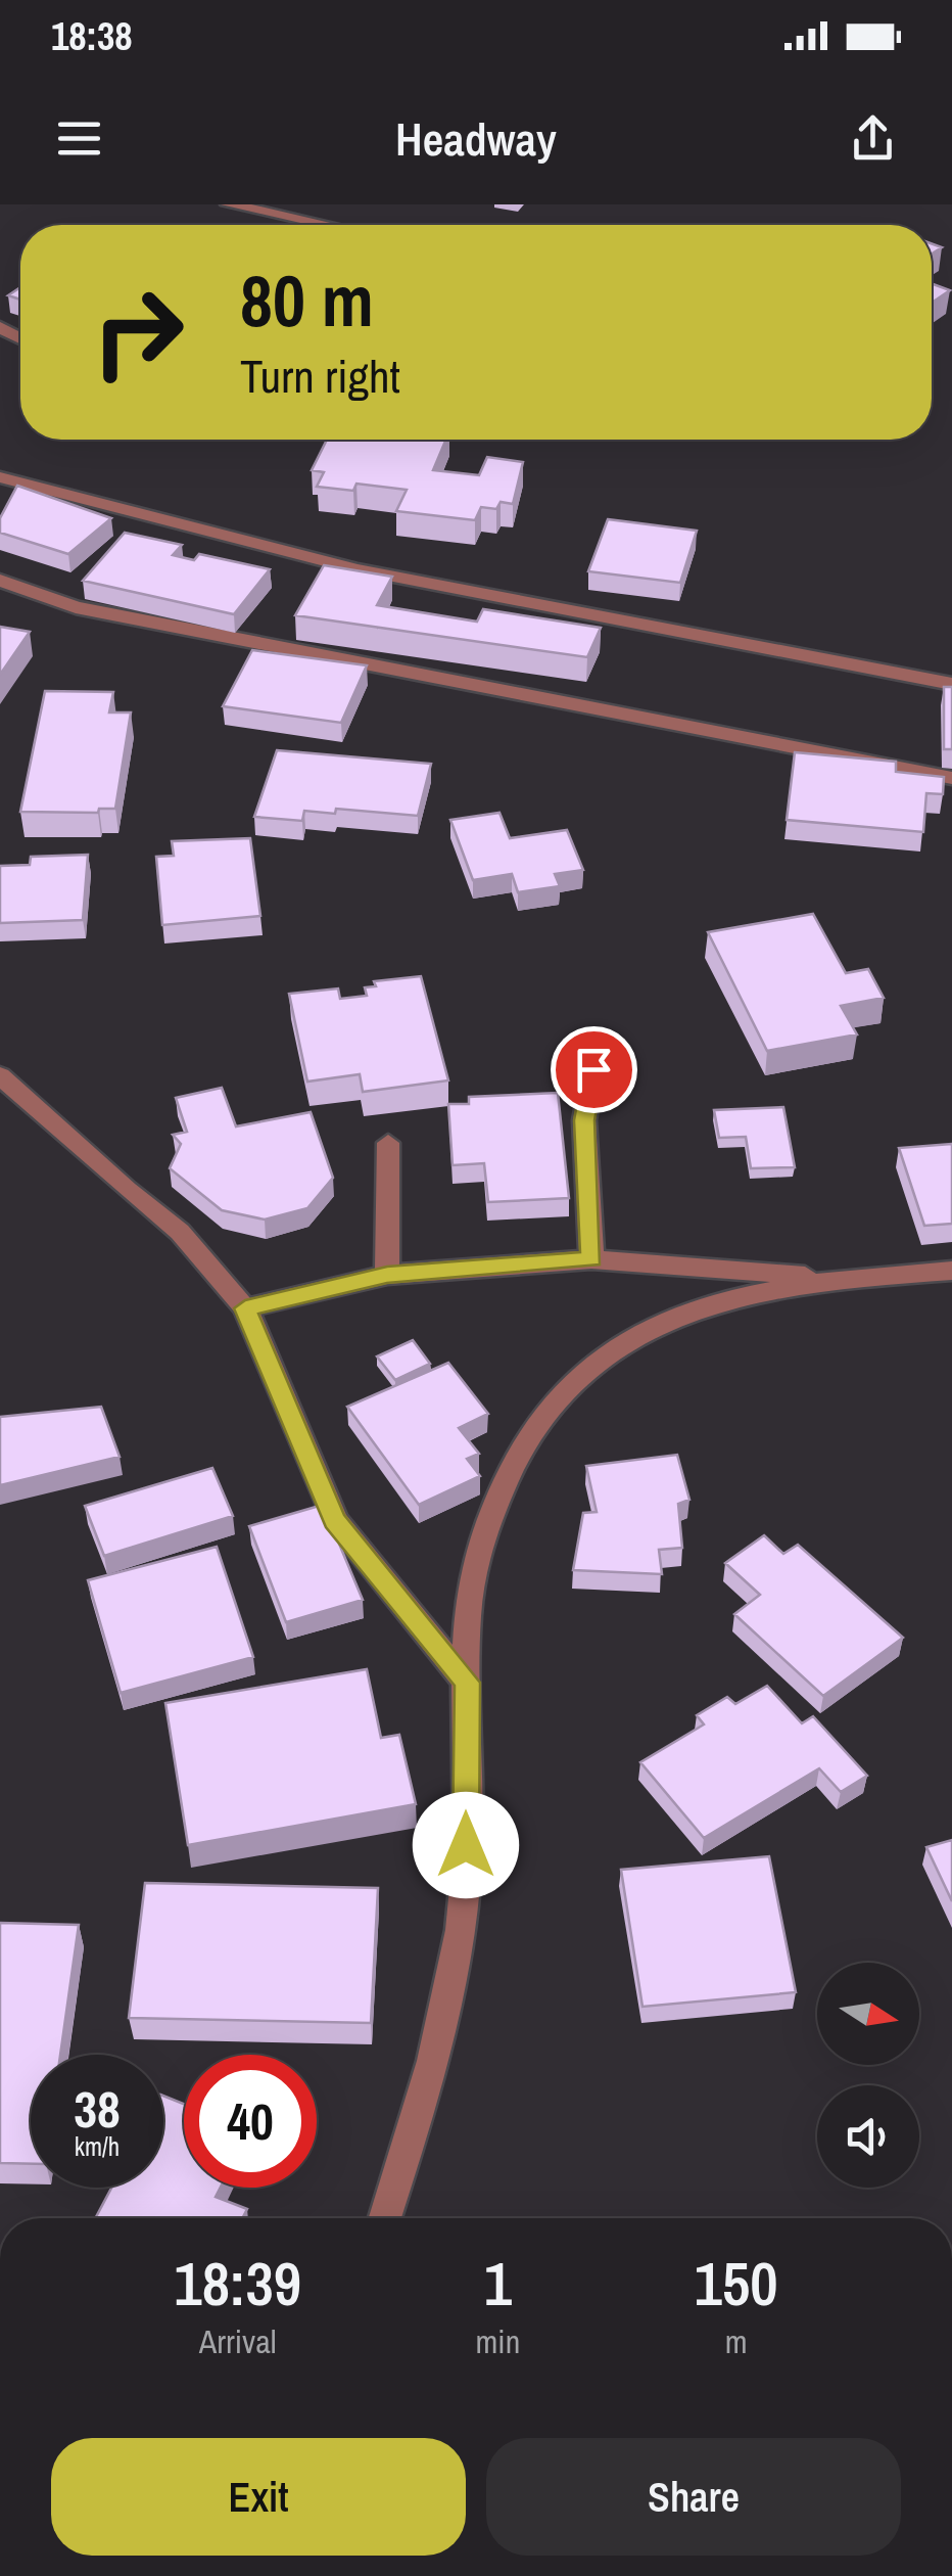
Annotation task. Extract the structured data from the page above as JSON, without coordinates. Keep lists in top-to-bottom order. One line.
{"north":"right","page":{"status":"18:38","header":"Headway","turn":["80 m","Turn right"],"speed":"38 km/h","limit":"40","eta":["18:39","Arrival","1","min","150","m"],"buttons":["Exit","Share"]}}
